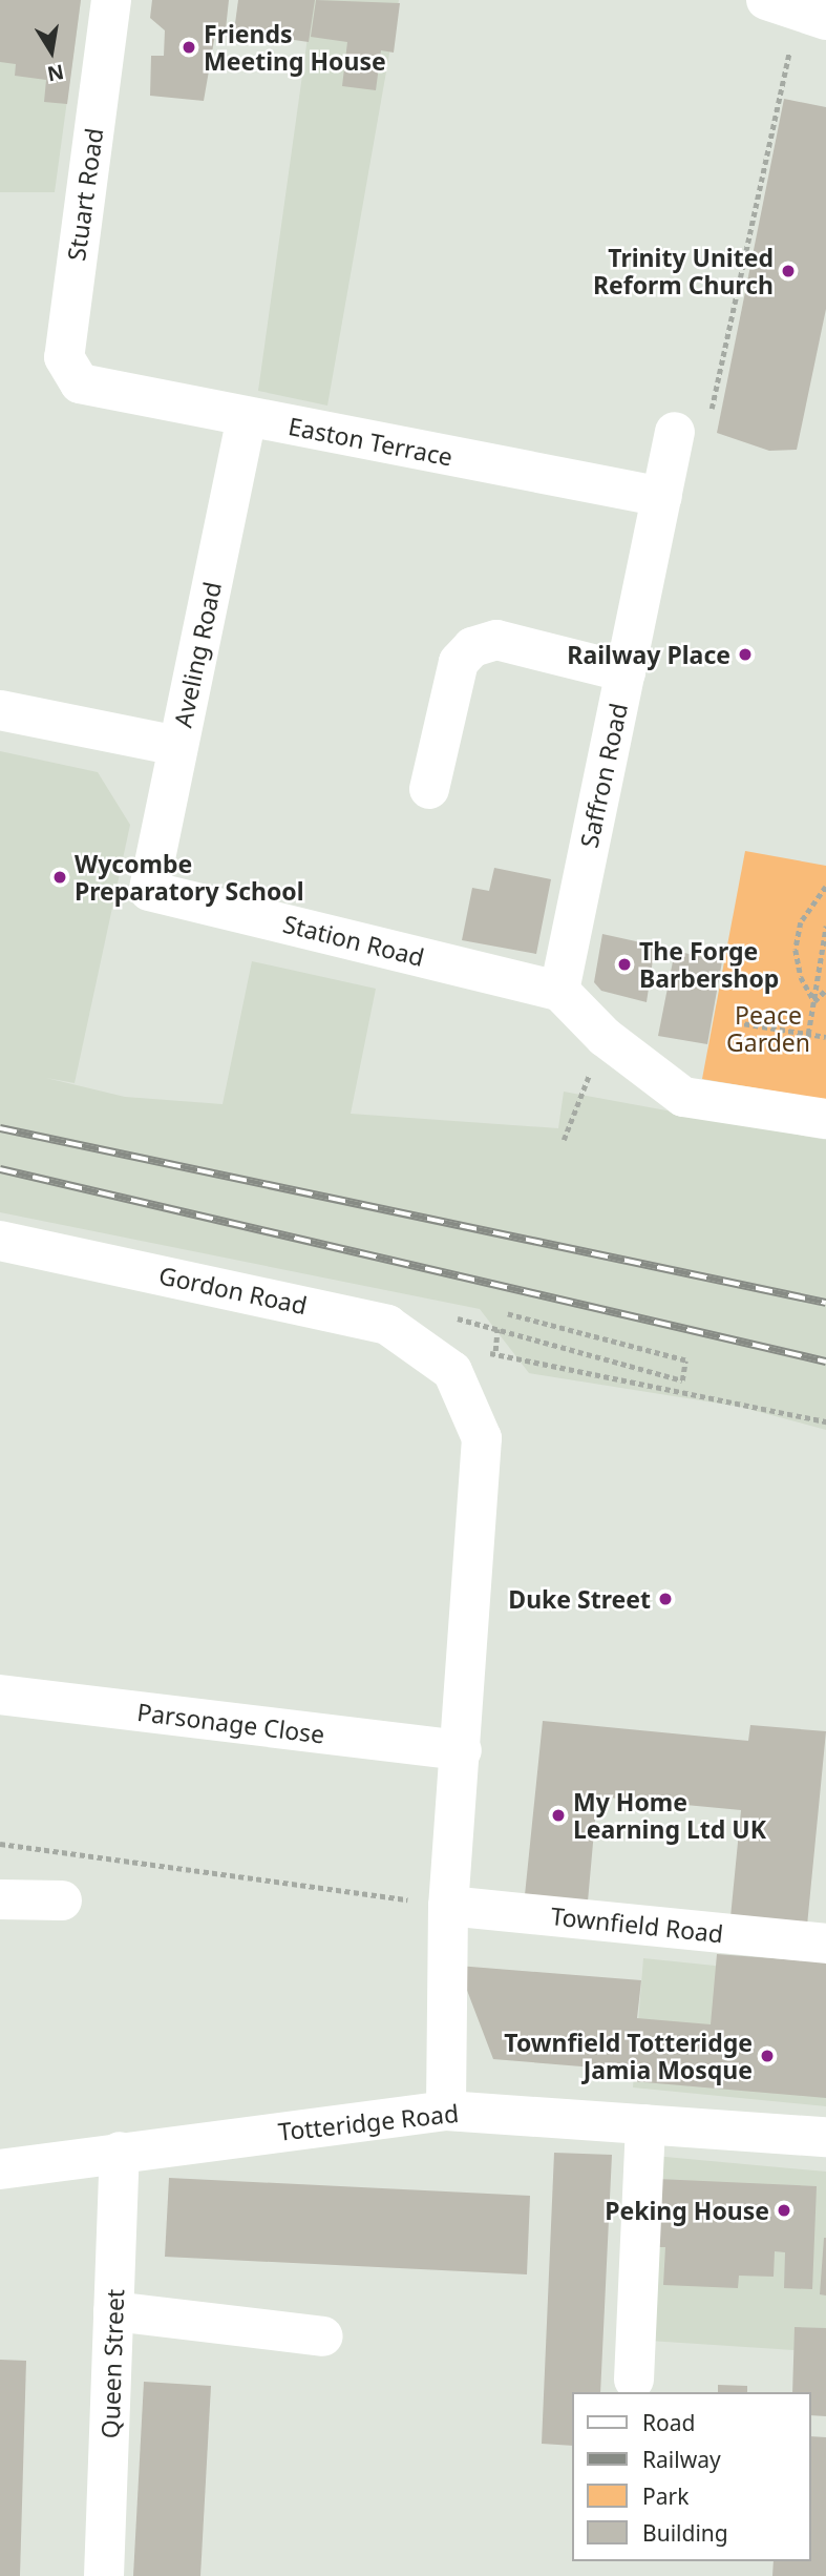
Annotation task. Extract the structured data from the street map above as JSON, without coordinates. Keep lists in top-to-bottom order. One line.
{"streets":{"street":["Stuart Road","Easton Terrace","Aveling Road","Saffron Road","Station Road","Gordon Road","Parsonage Close","Townfield Road","Totteridge Road","Queen Street"]},"crossings":[["Stuart Road","Easton Terrace"],["Easton Terrace","Aveling Road"],["Easton Terrace","Saffron Road"],["Aveling Road","Station Road"],["Saffron Road","Station Road"],["Gordon Road","Parsonage Close"],["Totteridge Road","Queen Street"]],"parks":["Peace Garden"],"places":["Friends Meeting House","Trinity United Reform Church","Railway Place","Wycombe Preparatory School","The Forge Barbershop","Duke Street","My Home Learning Ltd UK","Townfield Totteridge Jamia Mosque","Peking House"],"legend":["Road","Railway","Park","Building"],"north":"bottom"}
